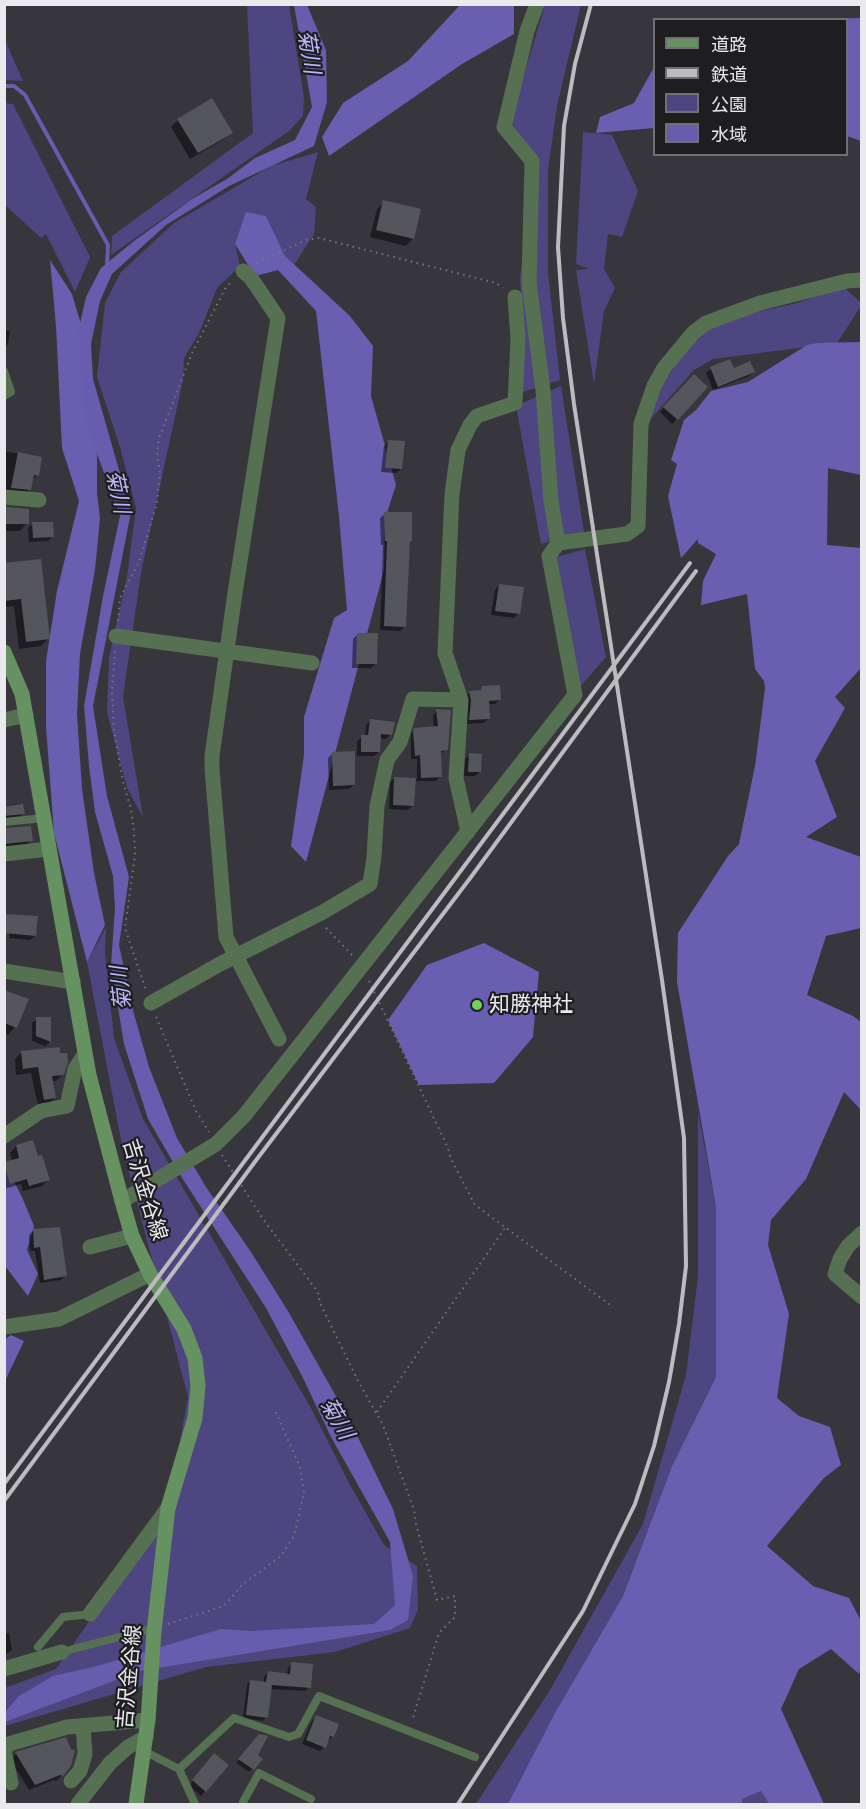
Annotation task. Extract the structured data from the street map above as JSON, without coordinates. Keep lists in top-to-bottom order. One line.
{"streets":{"main road":["吉沢金谷線"]},"water":["菊川"],"places":["知勝神社"],"legend":["道路","鉄道","公園","水域"]}
